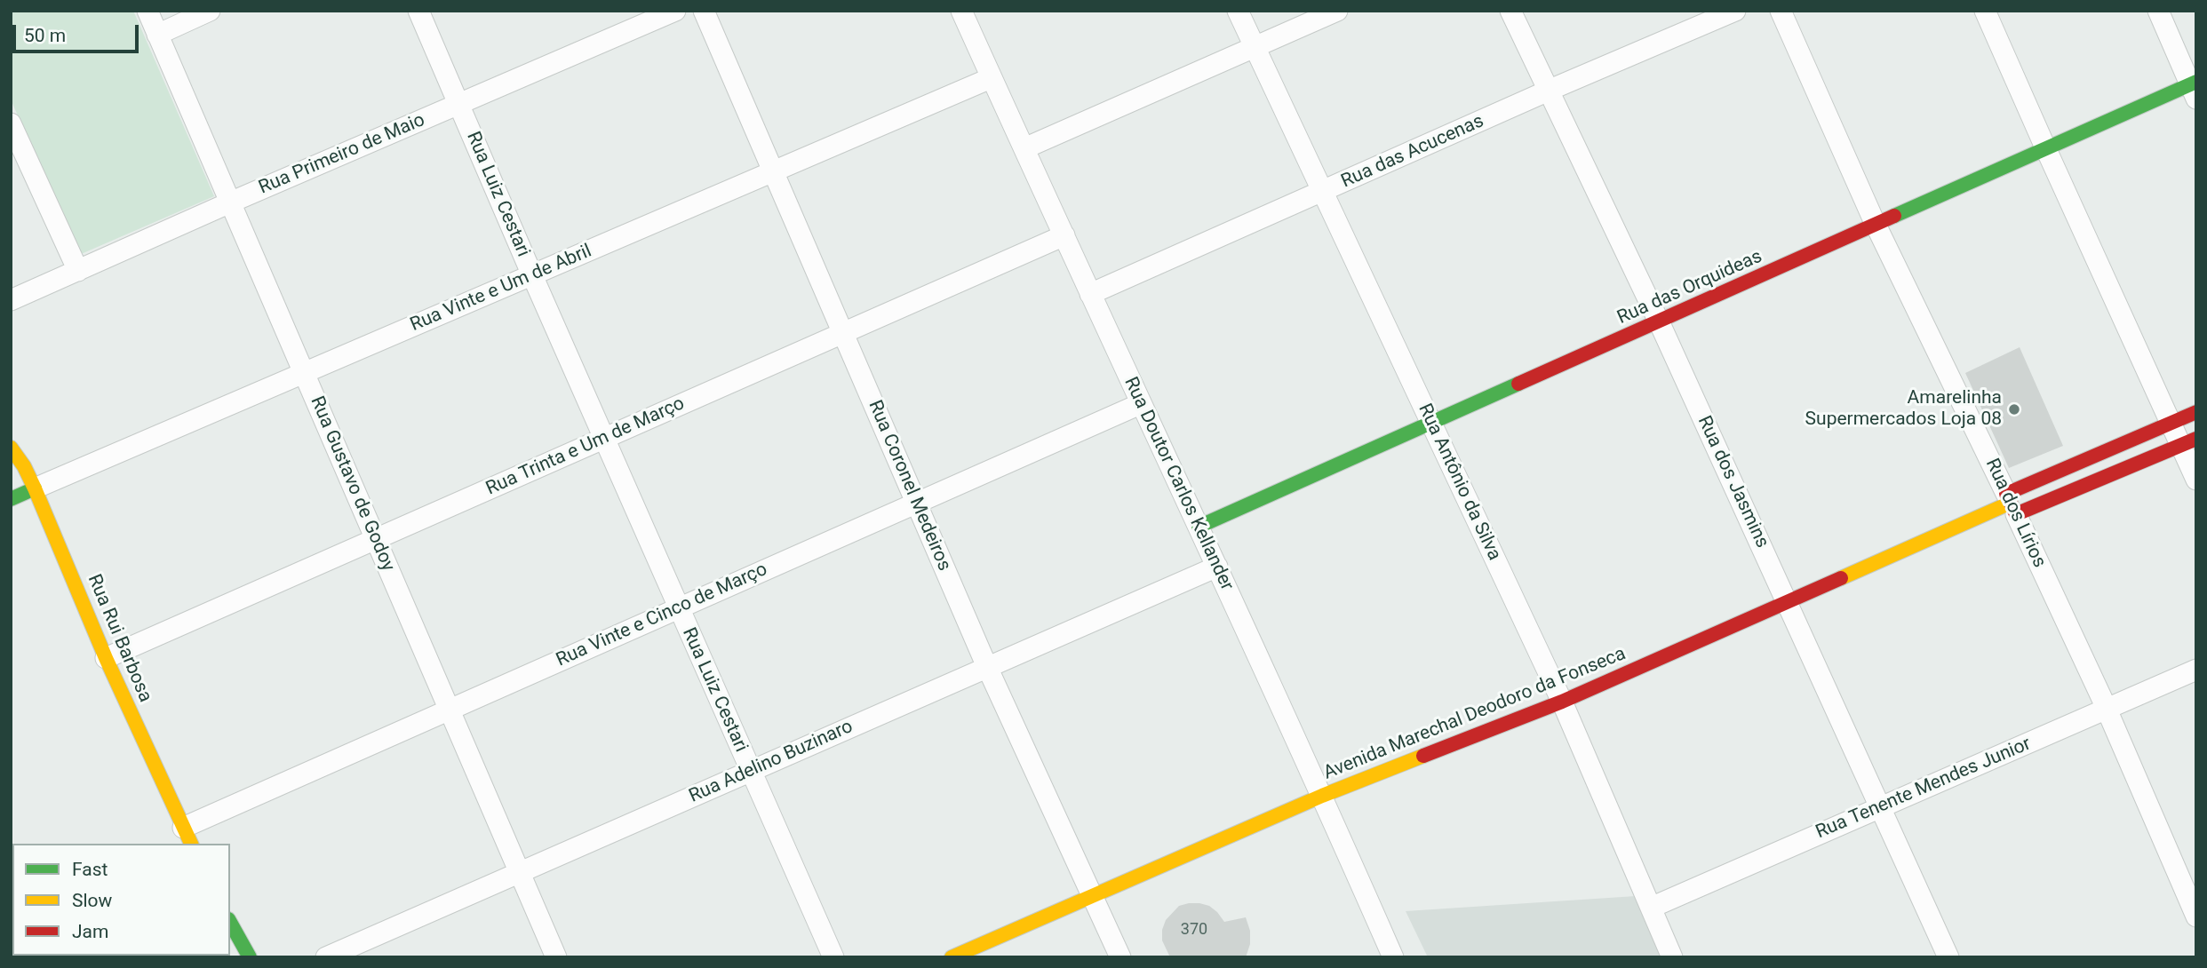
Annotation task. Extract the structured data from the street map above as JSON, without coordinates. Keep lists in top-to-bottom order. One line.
{"streets":{"street":["Rua das Acucenas","Rua Primeiro de Maio","Rua Luiz Cestari","Rua das Orquideas","Rua Vinte e Um de Abril","Rua Trinta e Um de Março","Rua Antônio da Silva","Rua dos Jasmins","Rua Gustavo de Godoy","Rua Doutor Carlos Kellander","Rua Coronel Medeiros","Rua dos Lírios","Rua Vinte e Cinco de Março","Rua Rui Barbosa","Avenida Marechal Deodoro da Fonseca","Rua Adelino Buzinaro","Rua Tenente Mendes Junior"]},"crossings":[["Rua das Acucenas","Rua Antônio da Silva"],["Rua das Acucenas","Rua dos Jasmins"],["Rua das Acucenas","Rua Doutor Carlos Kellander"],["Rua Primeiro de Maio","Rua Luiz Cestari"],["Rua Primeiro de Maio","Rua Gustavo de Godoy"],["Rua Luiz Cestari","Rua Vinte e Um de Abril"],["Rua Luiz Cestari","Rua Trinta e Um de Março"],["Rua Luiz Cestari","Rua Vinte e Cinco de Março"],["Rua Luiz Cestari","Rua Adelino Buzinaro"],["Rua das Orquideas","Rua Antônio da Silva"],["Rua das Orquideas","Rua dos Jasmins"],["Rua das Orquideas","Rua Doutor Carlos Kellander"],["Rua das Orquideas","Rua dos Lírios"],["Rua Vinte e Um de Abril","Rua Gustavo de Godoy"],["Rua Vinte e Um de Abril","Rua Doutor Carlos Kellander"],["Rua Vinte e Um de Abril","Rua Coronel Medeiros"],["Rua Vinte e Um de Abril","Rua Rui Barbosa"],["Rua Trinta e Um de Março","Rua Gustavo de Godoy"],["Rua Trinta e Um de Março","Rua Doutor Carlos Kellander"],["Rua Trinta e Um de Março","Rua Coronel Medeiros"],["Rua Trinta e Um de Março","Rua Rui Barbosa"],["Rua Antônio da Silva","Avenida Marechal Deodoro da Fonseca"],["Rua Antônio da Silva","Rua Tenente Mendes Junior"],["Rua dos Jasmins","Avenida Marechal Deodoro da Fonseca"],["Rua dos Jasmins","Rua Tenente Mendes Junior"],["Rua Gustavo de Godoy","Rua Vinte e Cinco de Março"],["Rua Gustavo de Godoy","Rua Adelino Buzinaro"],["Rua Doutor Carlos Kellander","Rua Vinte e Cinco de Março"],["Rua Doutor Carlos Kellander","Avenida Marechal Deodoro da Fonseca"],["Rua Doutor Carlos Kellander","Rua Adelino Buzinaro"],["Rua Coronel Medeiros","Rua Vinte e Cinco de Março"],["Rua Coronel Medeiros","Avenida Marechal Deodoro da Fonseca"],["Rua Coronel Medeiros","Rua Adelino Buzinaro"],["Rua dos Lírios","Avenida Marechal Deodoro da Fonseca"],["Rua dos Lírios","Rua Tenente Mendes Junior"],["Rua Vinte e Cinco de Março","Rua Rui Barbosa"]],"places":["Amarelinha Supermercados Loja 08"],"house_numbers":["370"],"legend":["Fast","Slow","Jam"],"scale_bar":"50 m"}
